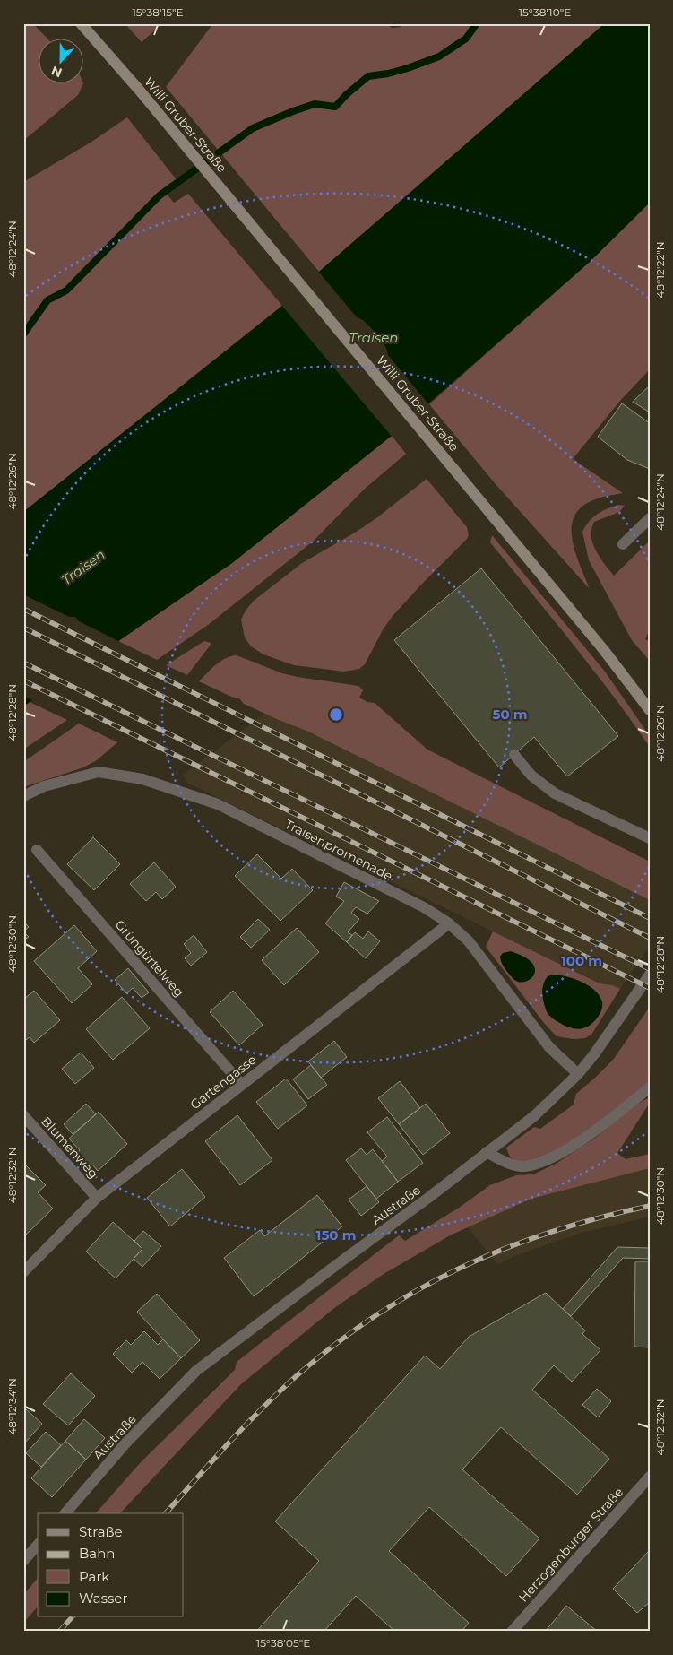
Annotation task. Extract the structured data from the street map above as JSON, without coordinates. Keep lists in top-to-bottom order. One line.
{"streets":{"street":["Willi Gruber-Straße","Traisenpromenade","Grüngürtelweg","Gartengasse","Blumenweg","Austraße","Herzogenburger Straße"]},"crossings":[["Traisenpromenade","Gartengasse"],["Traisenpromenade","Austraße"],["Grüngürtelweg","Gartengasse"],["Gartengasse","Blumenweg"]],"water":["Traisen"],"legend":["Straße","Bahn","Park","Wasser"],"north":"bottom","coordinates":["15°38'15\"E","15°38'10\"E","48°12'24\"N","48°12'22\"N","48°12'26\"N","48°12'28\"N","48°12'30\"N","48°12'32\"N","48°12'34\"N","15°38'05\"E"],"rings":["50 m","100 m","150 m"]}
